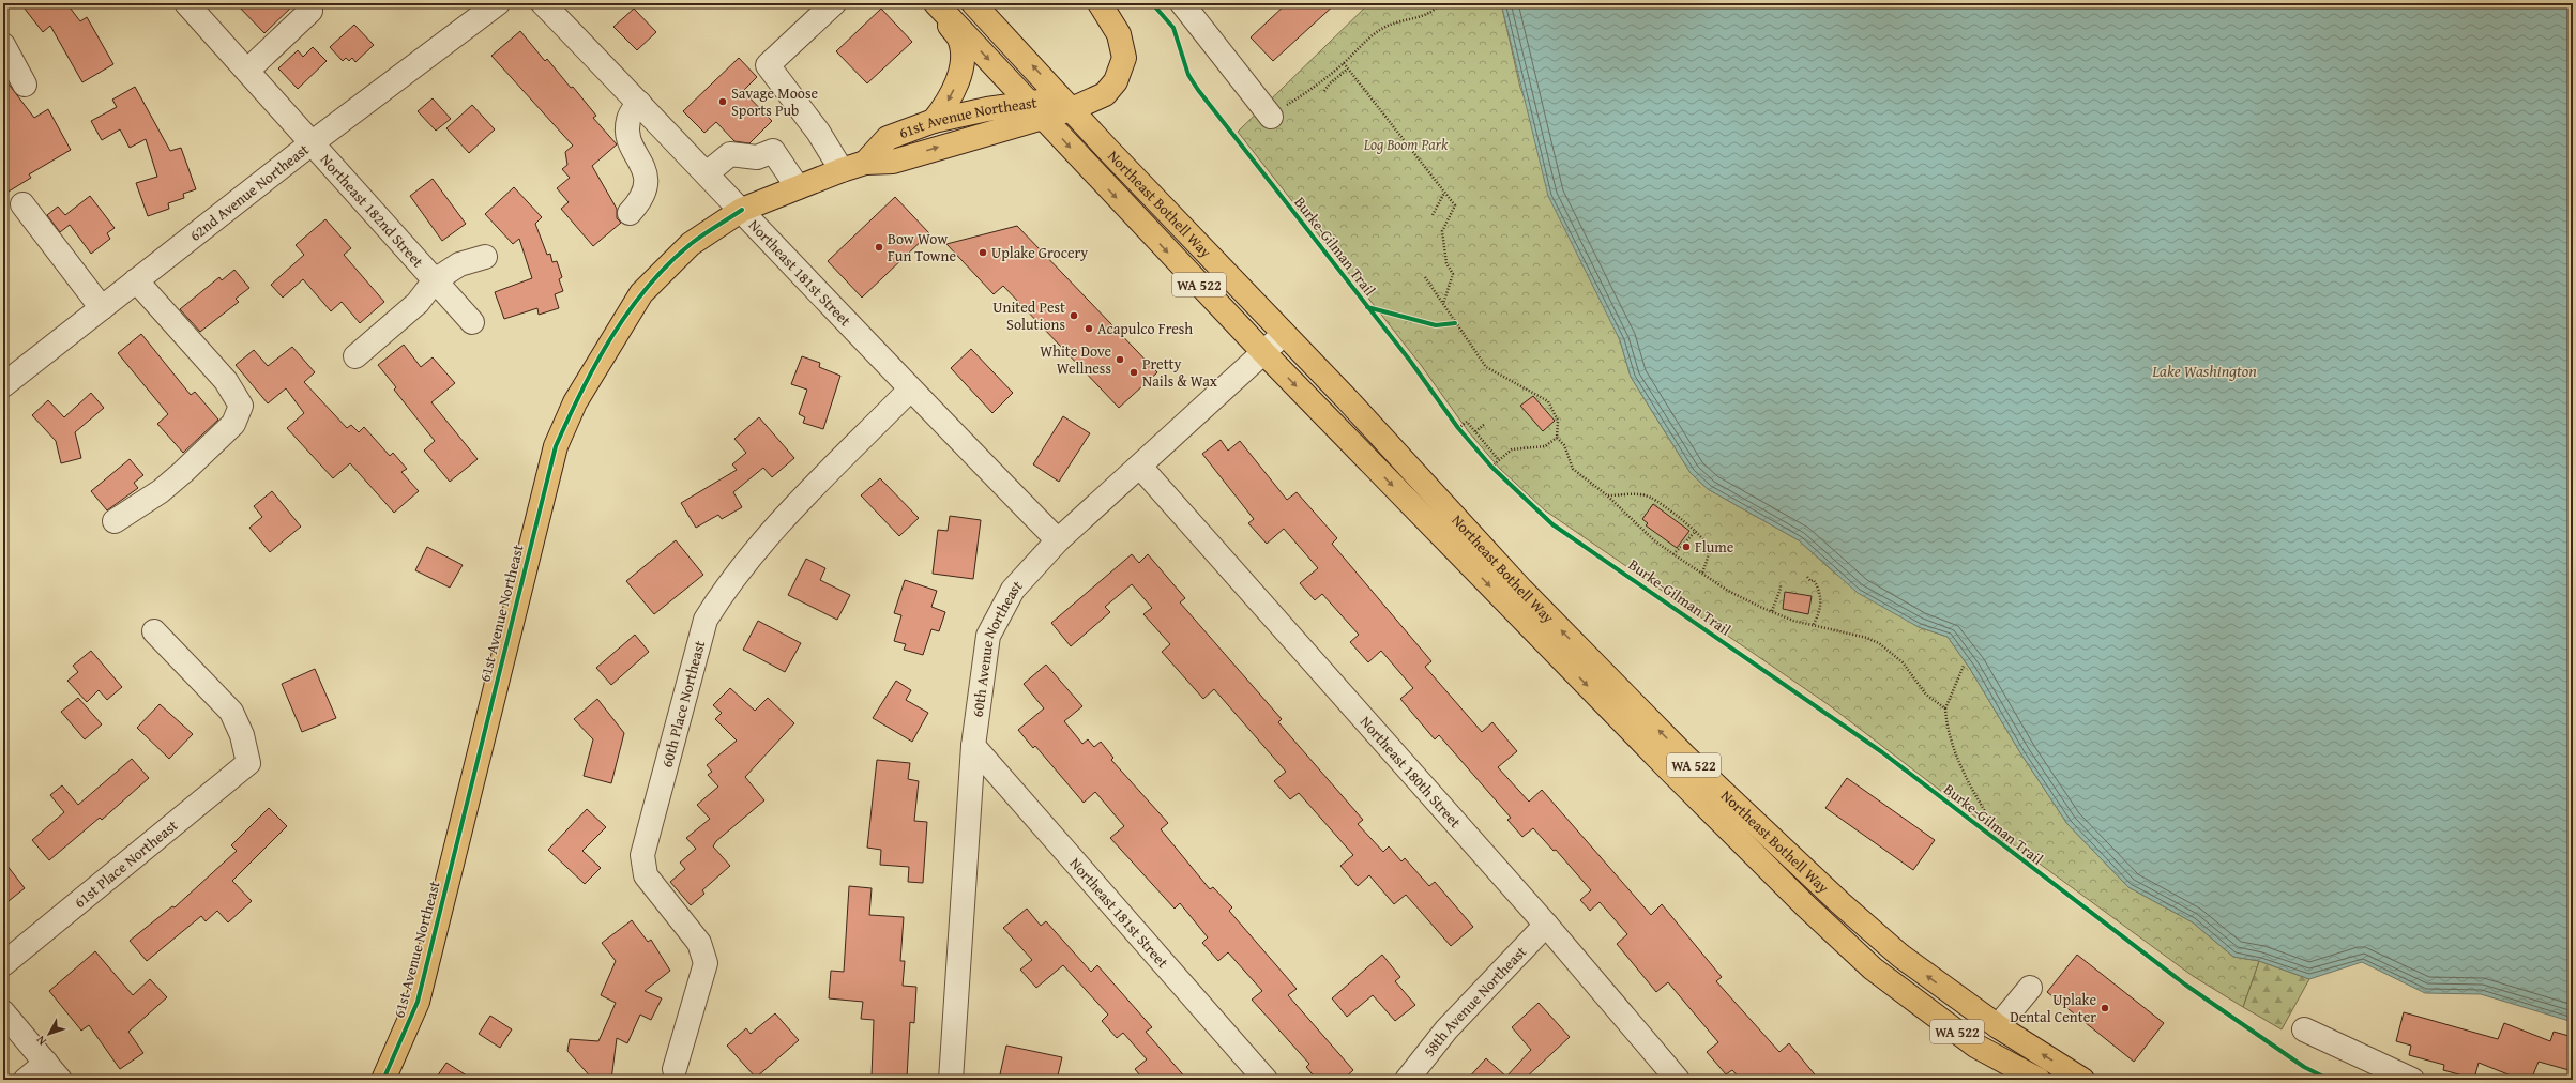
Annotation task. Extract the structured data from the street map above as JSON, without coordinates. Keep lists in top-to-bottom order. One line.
{"streets":{"main road":["61st Avenue Northeast","Northeast Bothell Way","WA 522"],"street":["62nd Avenue Northeast","Northeast 182nd Street","Northeast 181st Street","60th Avenue Northeast","60th Place Northeast","Northeast 180th Street","61st Place Northeast","58th Avenue Northeast"],"cycle path":["Burke-Gilman Trail"]},"crossings":[["61st Avenue Northeast","Northeast Bothell Way"],["61st Avenue Northeast","Northeast 181st Street"],["62nd Avenue Northeast","Northeast 182nd Street"],["Northeast Bothell Way","60th Avenue Northeast"],["Northeast 181st Street","60th Avenue Northeast"],["Northeast 181st Street","60th Place Northeast"],["60th Avenue Northeast","Northeast 180th Street"],["Northeast 180th Street","58th Avenue Northeast"]],"water":["Lake Washington"],"parks":["Log Boom Park"],"places":["Savage Moose Sports Pub","Bow Wow Fun Towne","Uplake Grocery","United Pest Solutions","Acapulco Fresh","White Dove Wellness","Pretty Nails & Wax","Flume","Uplake Dental Center"],"north":"bottom left"}
